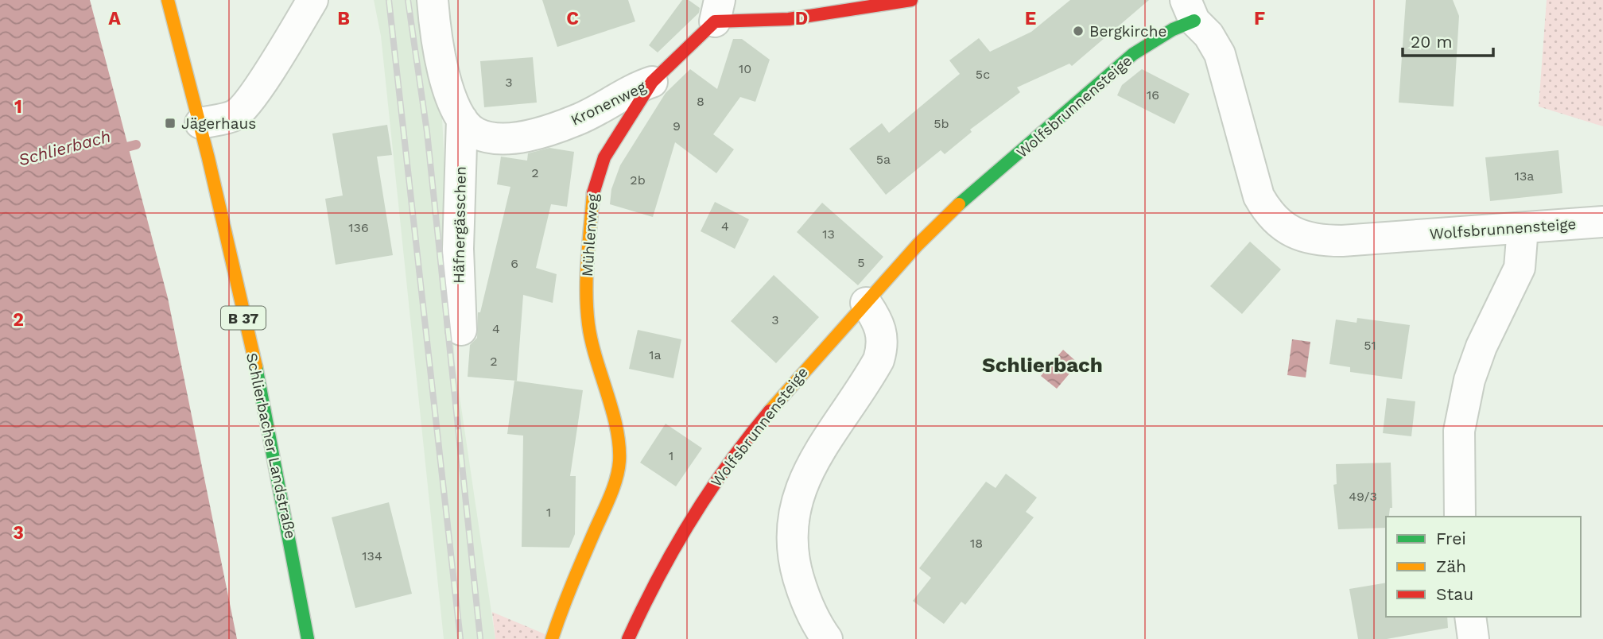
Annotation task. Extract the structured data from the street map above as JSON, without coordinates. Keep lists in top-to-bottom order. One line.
{"streets":{"street":["Kronenweg","Wolfsbrunnensteige","Häfnergässchen","Mühlenweg","B 37","Schlierbacher Landstraße"]},"crossings":[["Kronenweg","Häfnergässchen"],["Kronenweg","Mühlenweg"]],"districts":["Schlierbach"],"water":["Schlierbach"],"places":{"other":["Bergkirche"],"transit":["Jägerhaus"]},"house_numbers":["10","5c","3","16","8","5b","9","5a","2","13a","2b","4","136","13","5","6","3","4","51","1a","2","1","49/3","1","18","134"],"legend":["Frei","Zäh","Stau"],"scale_bar":"20 m","grid":{"columns":["A","B","C","D","E","F"],"rows":["1","2","3"]}}
